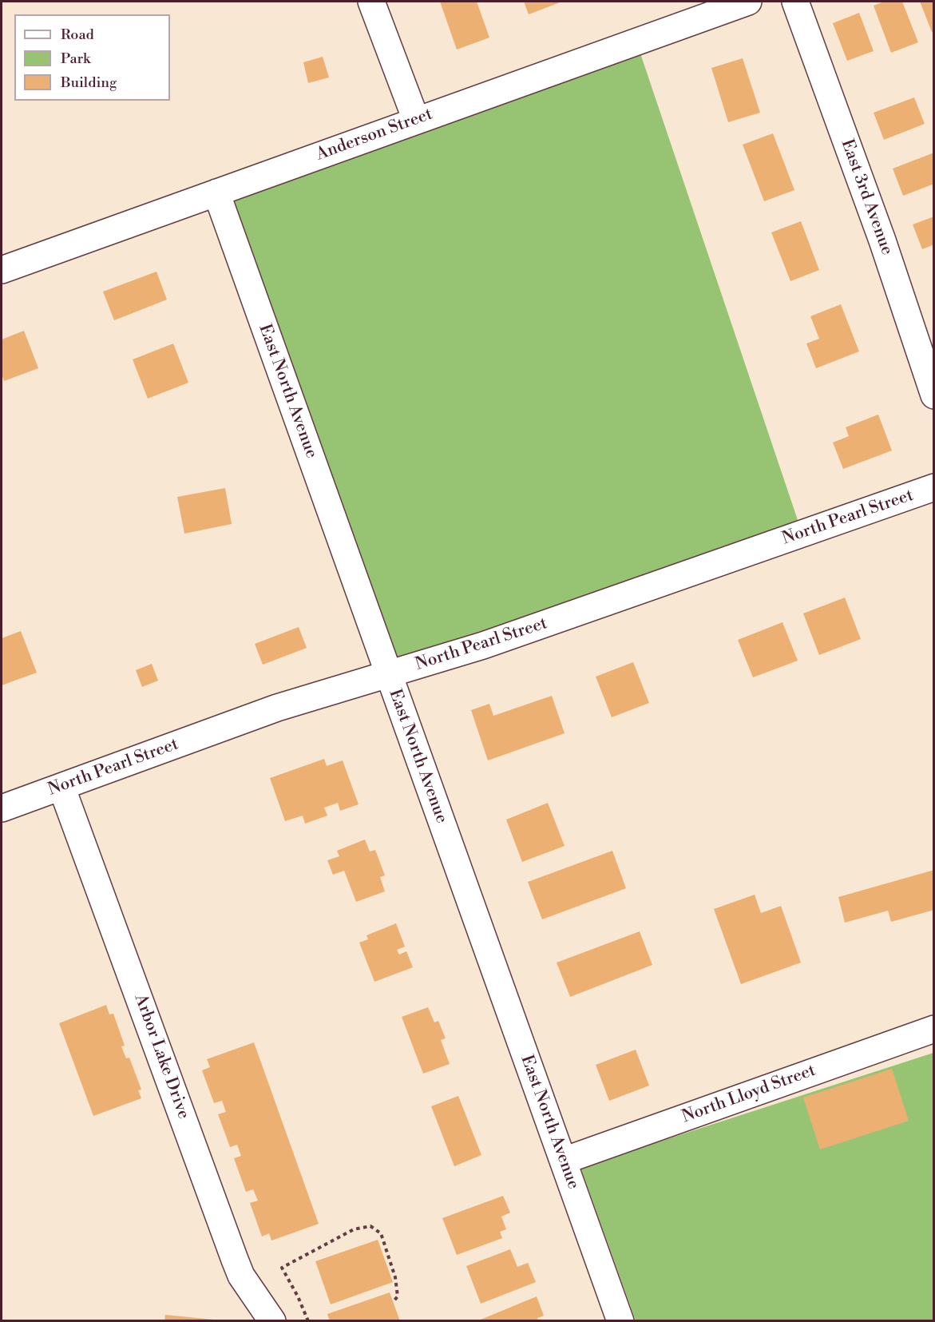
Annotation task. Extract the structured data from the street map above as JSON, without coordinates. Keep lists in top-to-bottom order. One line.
{"streets":{"street":["Anderson Street","East 3rd Avenue","East North Avenue","North Pearl Street","Arbor Lake Drive","North Lloyd Street"]},"crossings":[["Anderson Street","East North Avenue"],["East North Avenue","North Pearl Street"],["East North Avenue","North Lloyd Street"],["North Pearl Street","Arbor Lake Drive"]],"legend":["Road","Park","Building"]}
